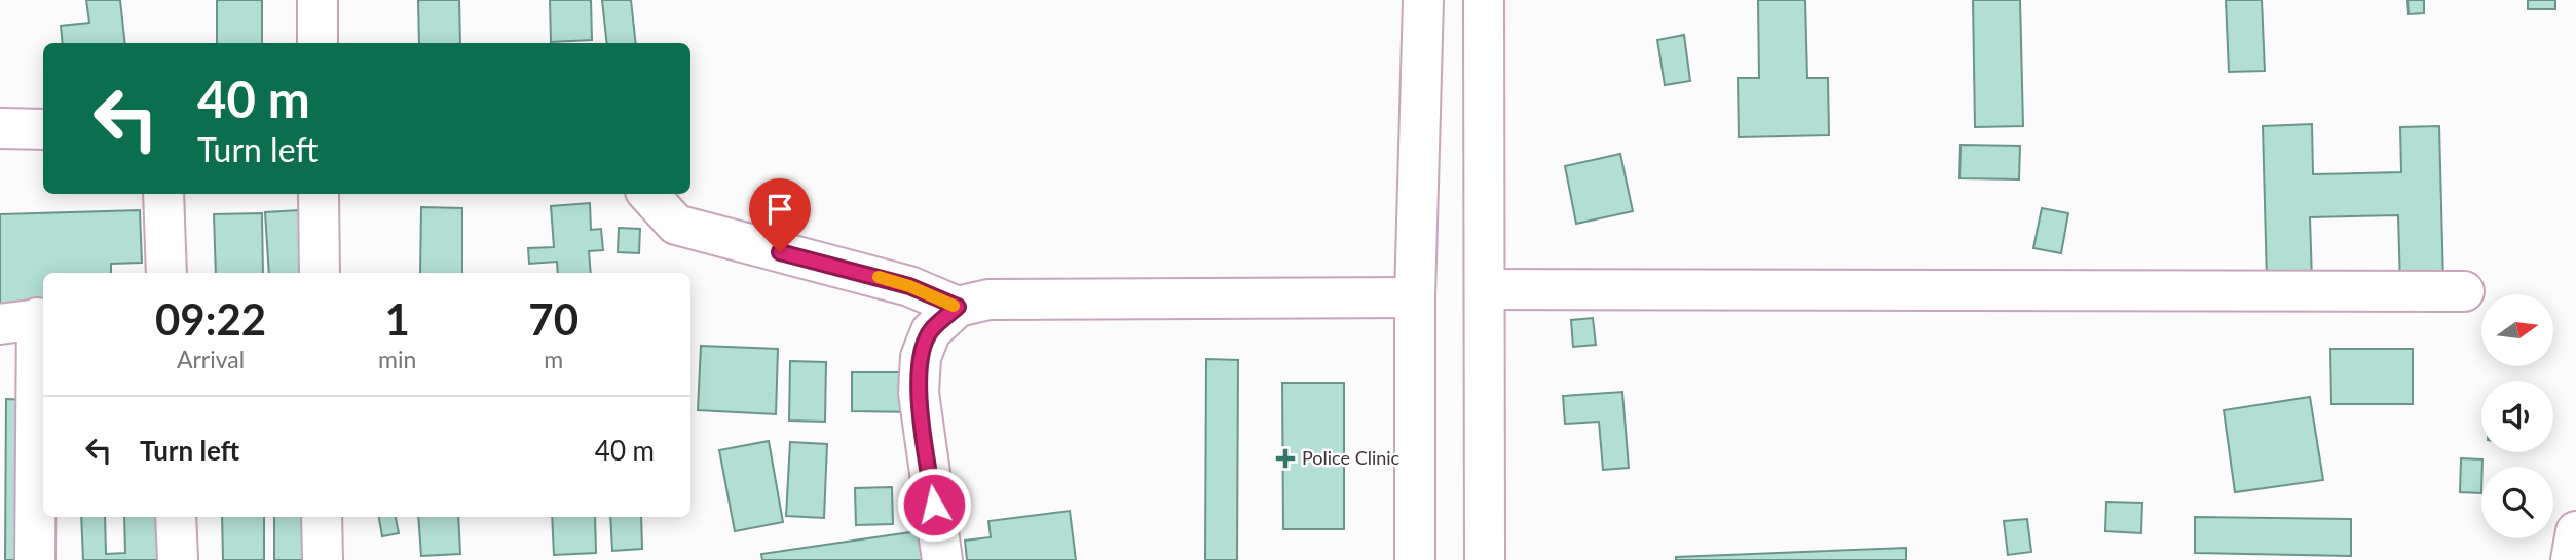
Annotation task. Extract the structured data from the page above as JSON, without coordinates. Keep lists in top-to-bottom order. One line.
{"places":{"health":["Police Clinic"]},"north":"right","page":{"turn":["40 m","Turn left"],"eta":["09:22","Arrival","1","min","70","m"],"list":[{"name":"Turn left","value":"40 m"}]}}
